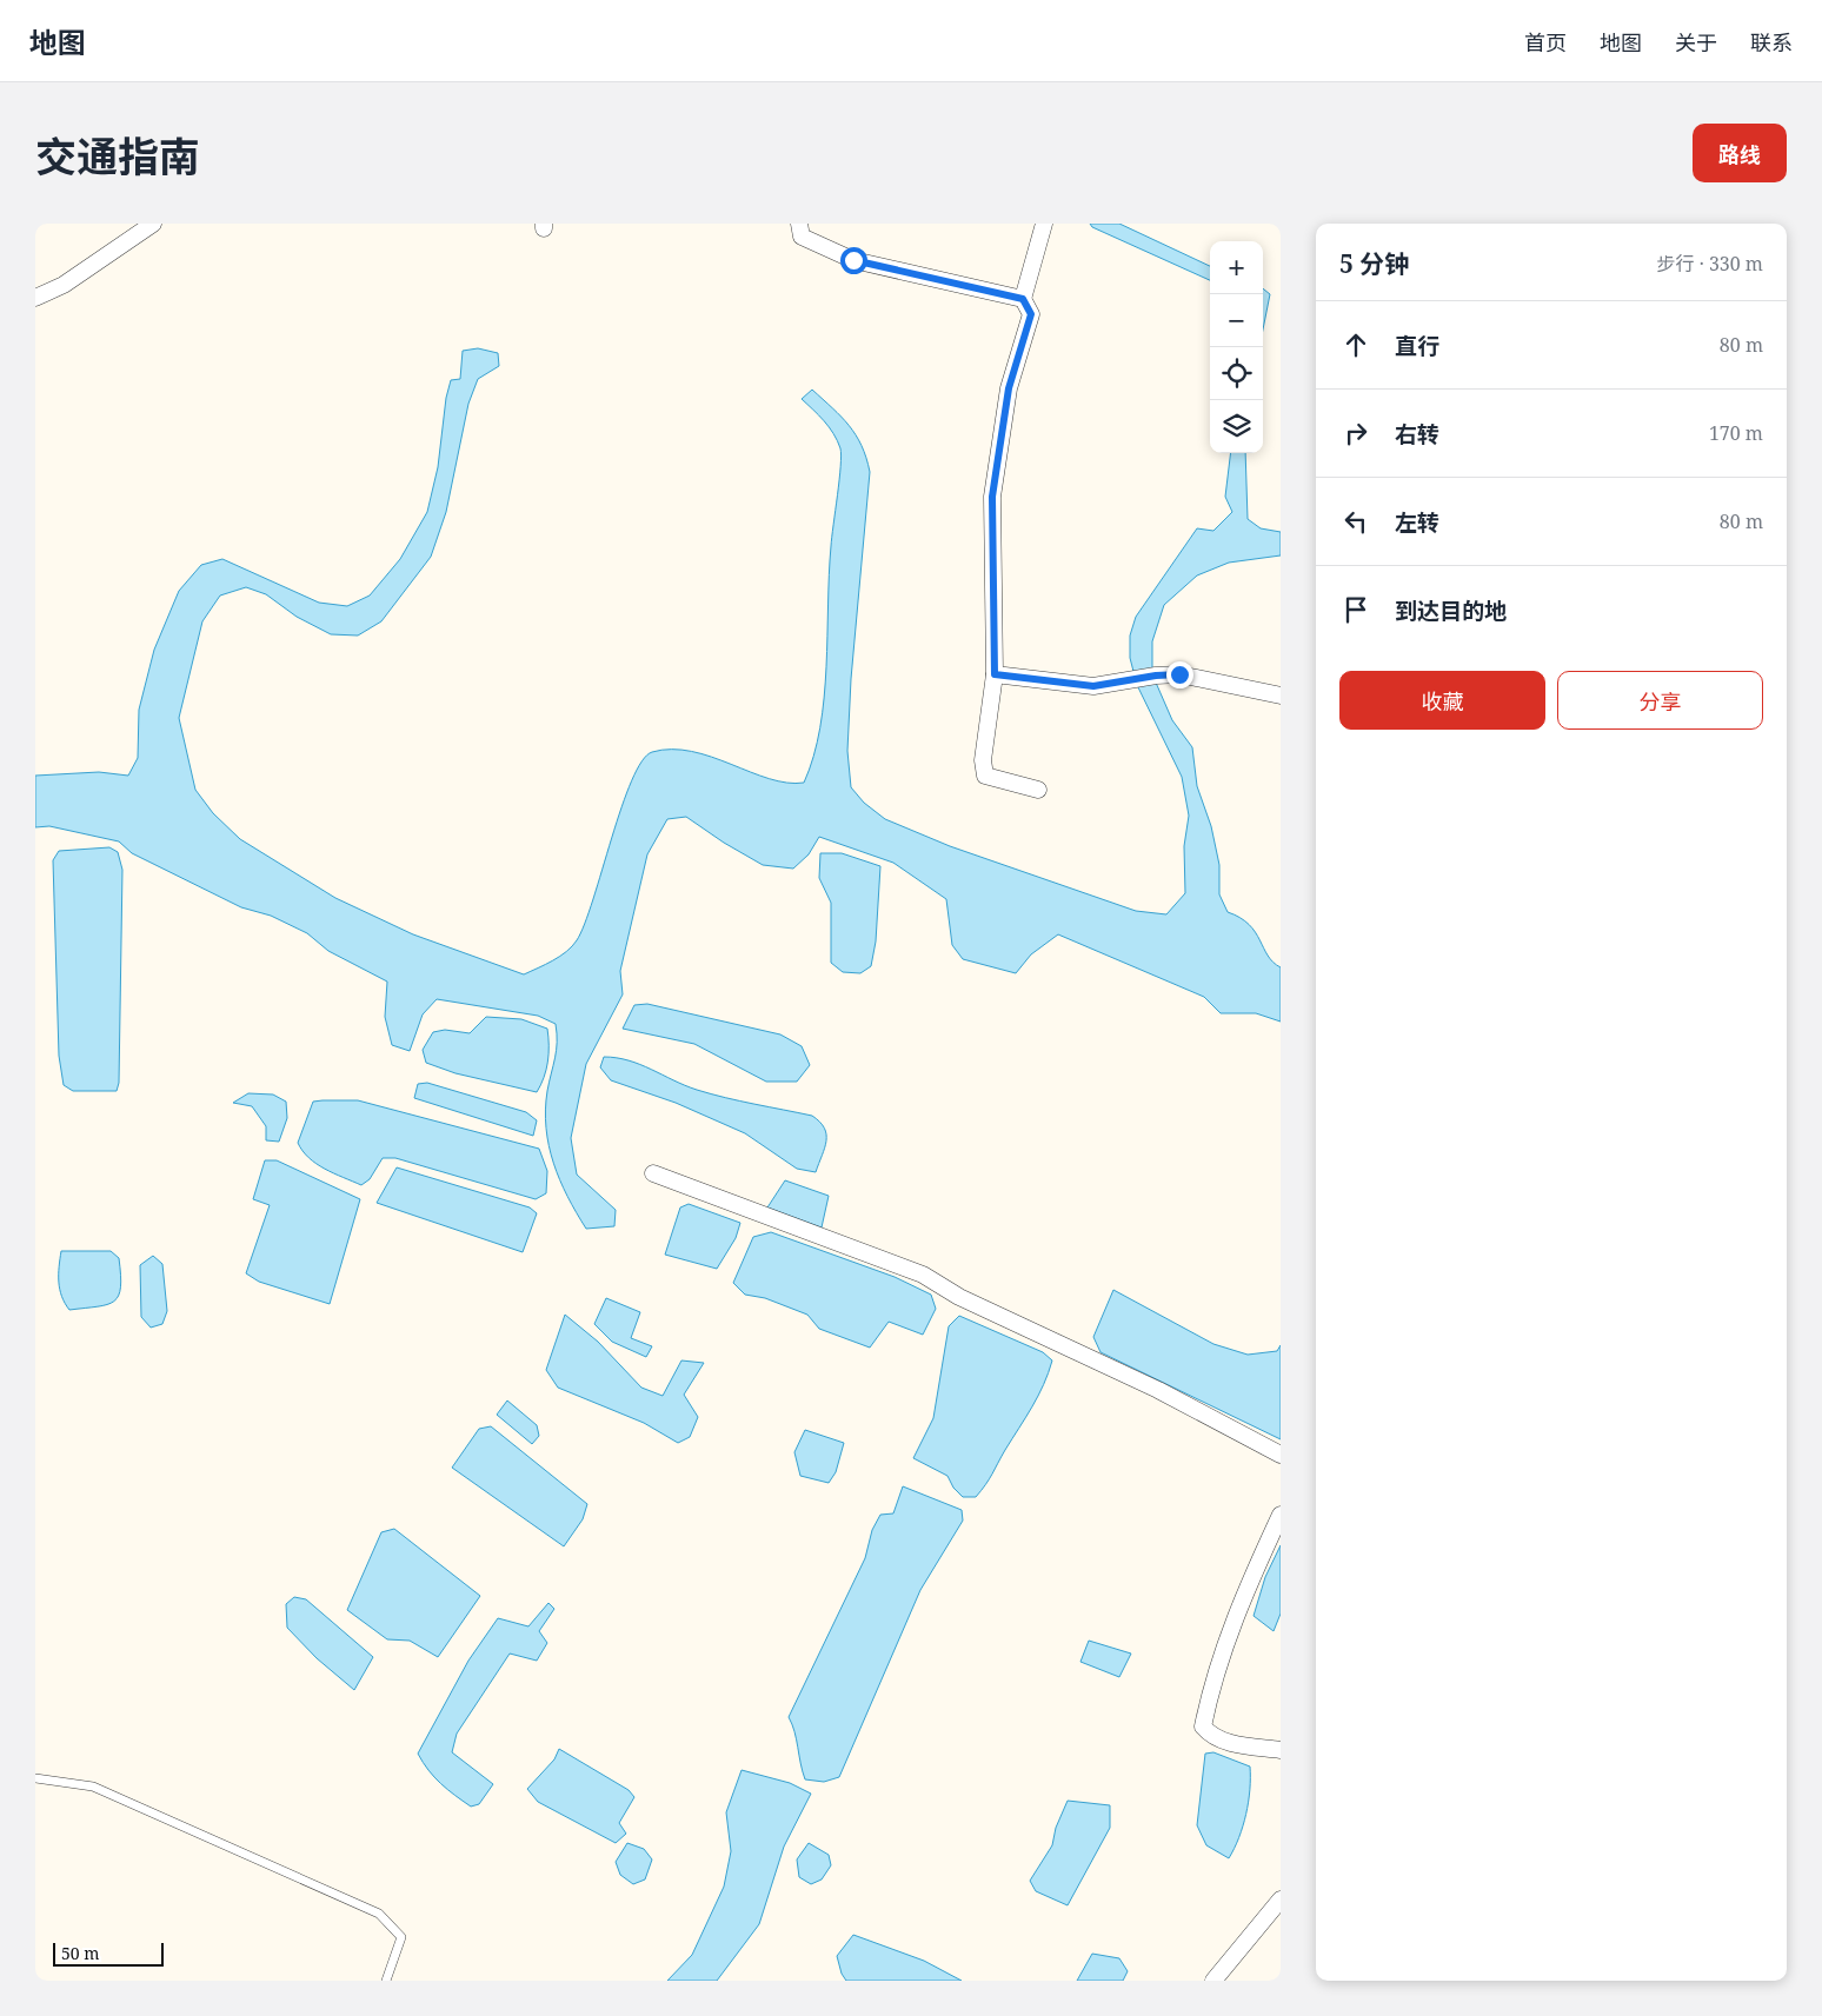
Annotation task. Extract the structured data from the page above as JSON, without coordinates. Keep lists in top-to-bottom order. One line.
{"scale_bar":"50 m","page":{"header":"地图","nav":["首页","地图","关于","联系"],"title":"交通指南","buttons":["路线",["收藏","分享"]],"heading":["5 分钟","步行 · 330 m"],"map_buttons":["+","−"],"list":[["直行","80 m"],["右转","170 m"],["左转","80 m"],"到达目的地"],"scale":"50 m"}}
